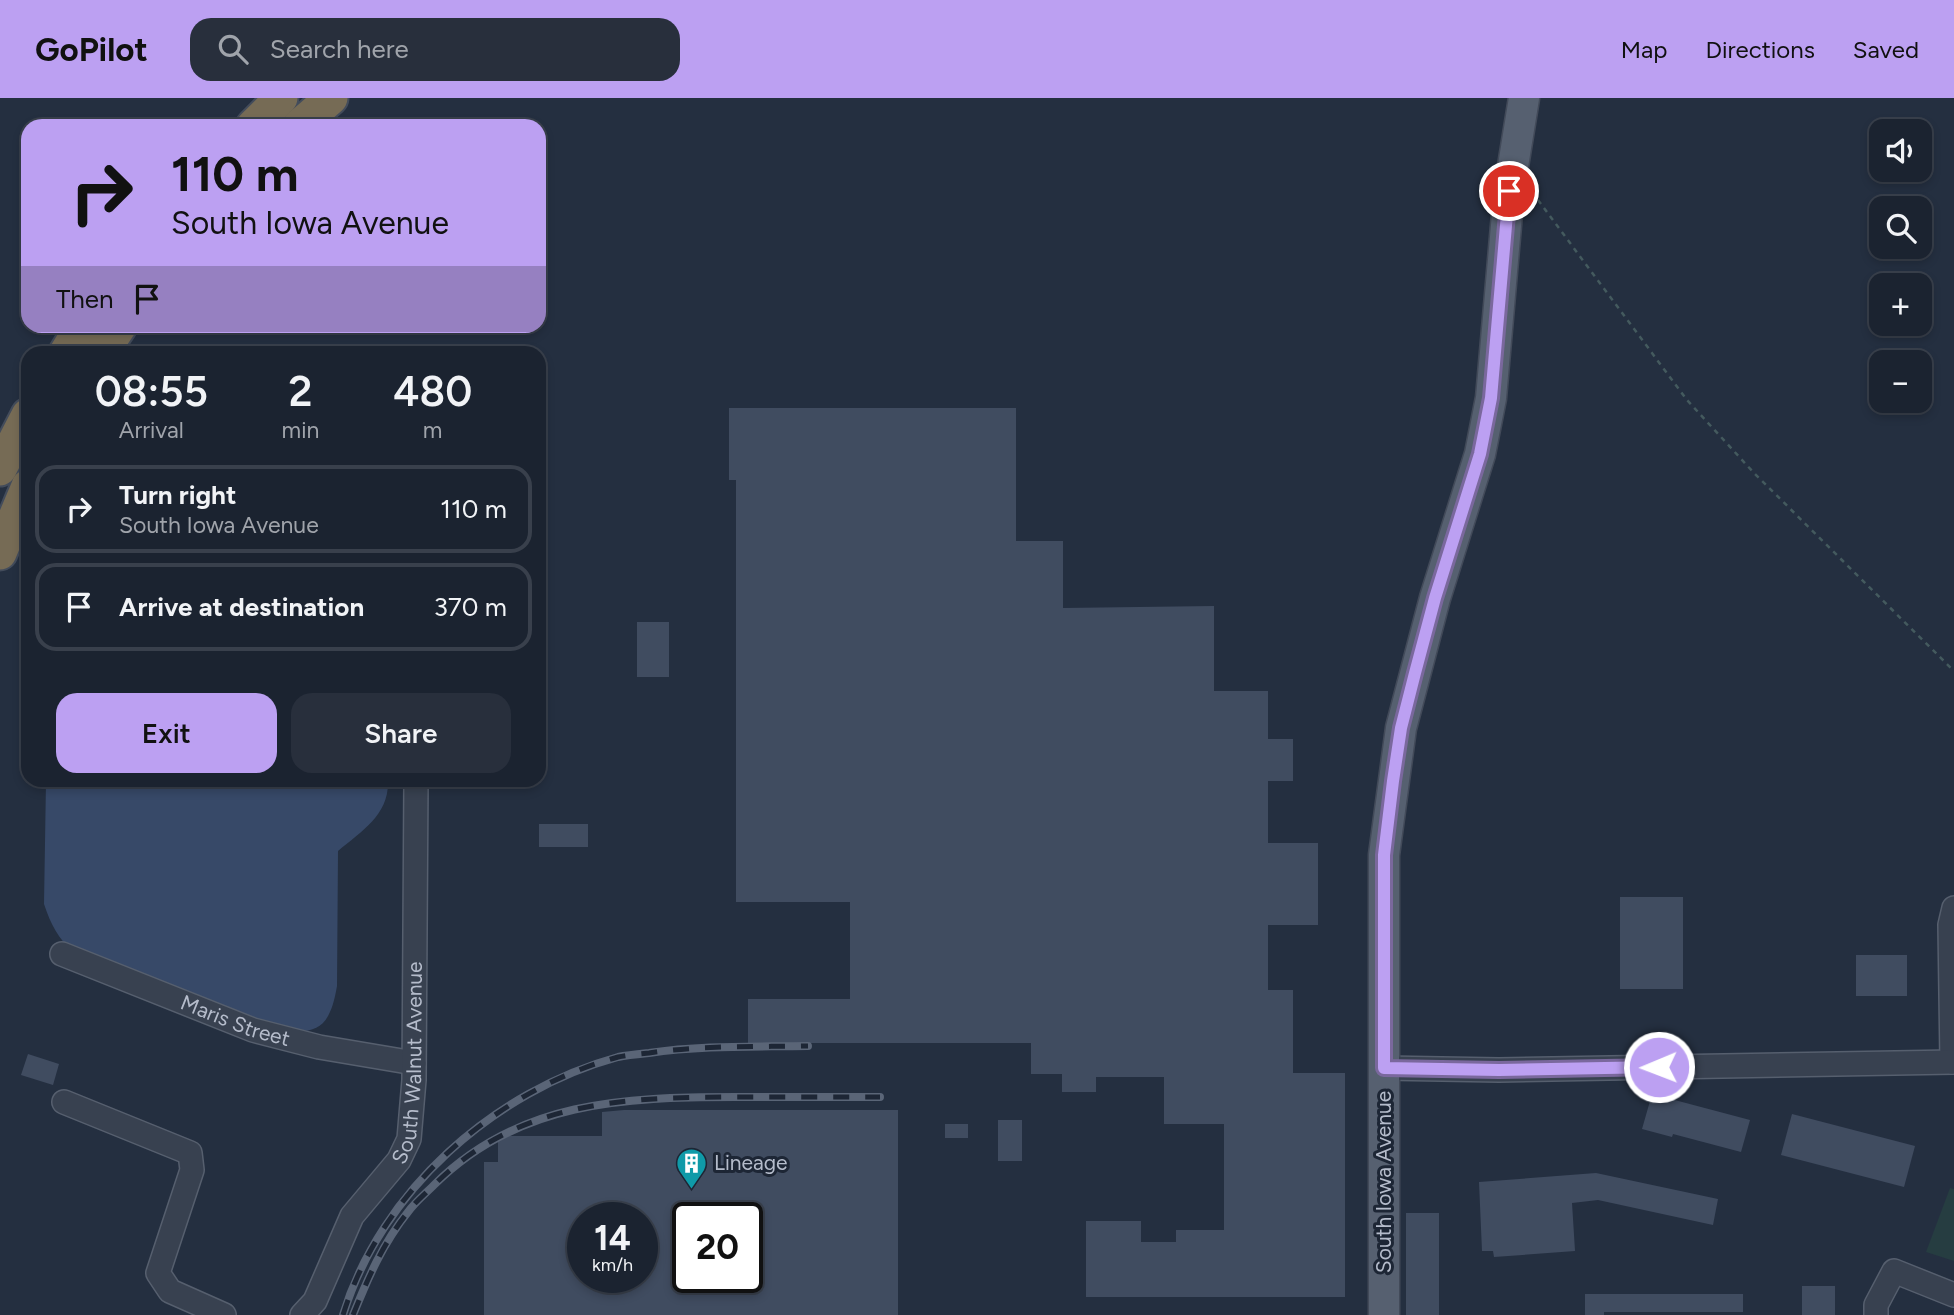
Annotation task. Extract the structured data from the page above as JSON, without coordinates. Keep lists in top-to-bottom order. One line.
{"streets":{"main road":["South Iowa Avenue"],"street":["Maris Street","South Walnut Avenue"]},"crossings":[["Maris Street","South Walnut Avenue"]],"places":{"building":["Lineage"]},"page":{"header":"GoPilot","search":"Search here","nav":["Map","Directions","Saved"],"map_buttons":["+","−"],"turn":["110 m","South Iowa Avenue"],"then":"Then","eta":["08:55","Arrival","2","min","480","m"],"list":[{"name":"Turn right","note":"South Iowa Avenue","value":"110 m"},{"name":"Arrive at destination","value":"370 m"}],"buttons":["Exit","Share"],"speed":"14 km/h","limit":"20"}}
